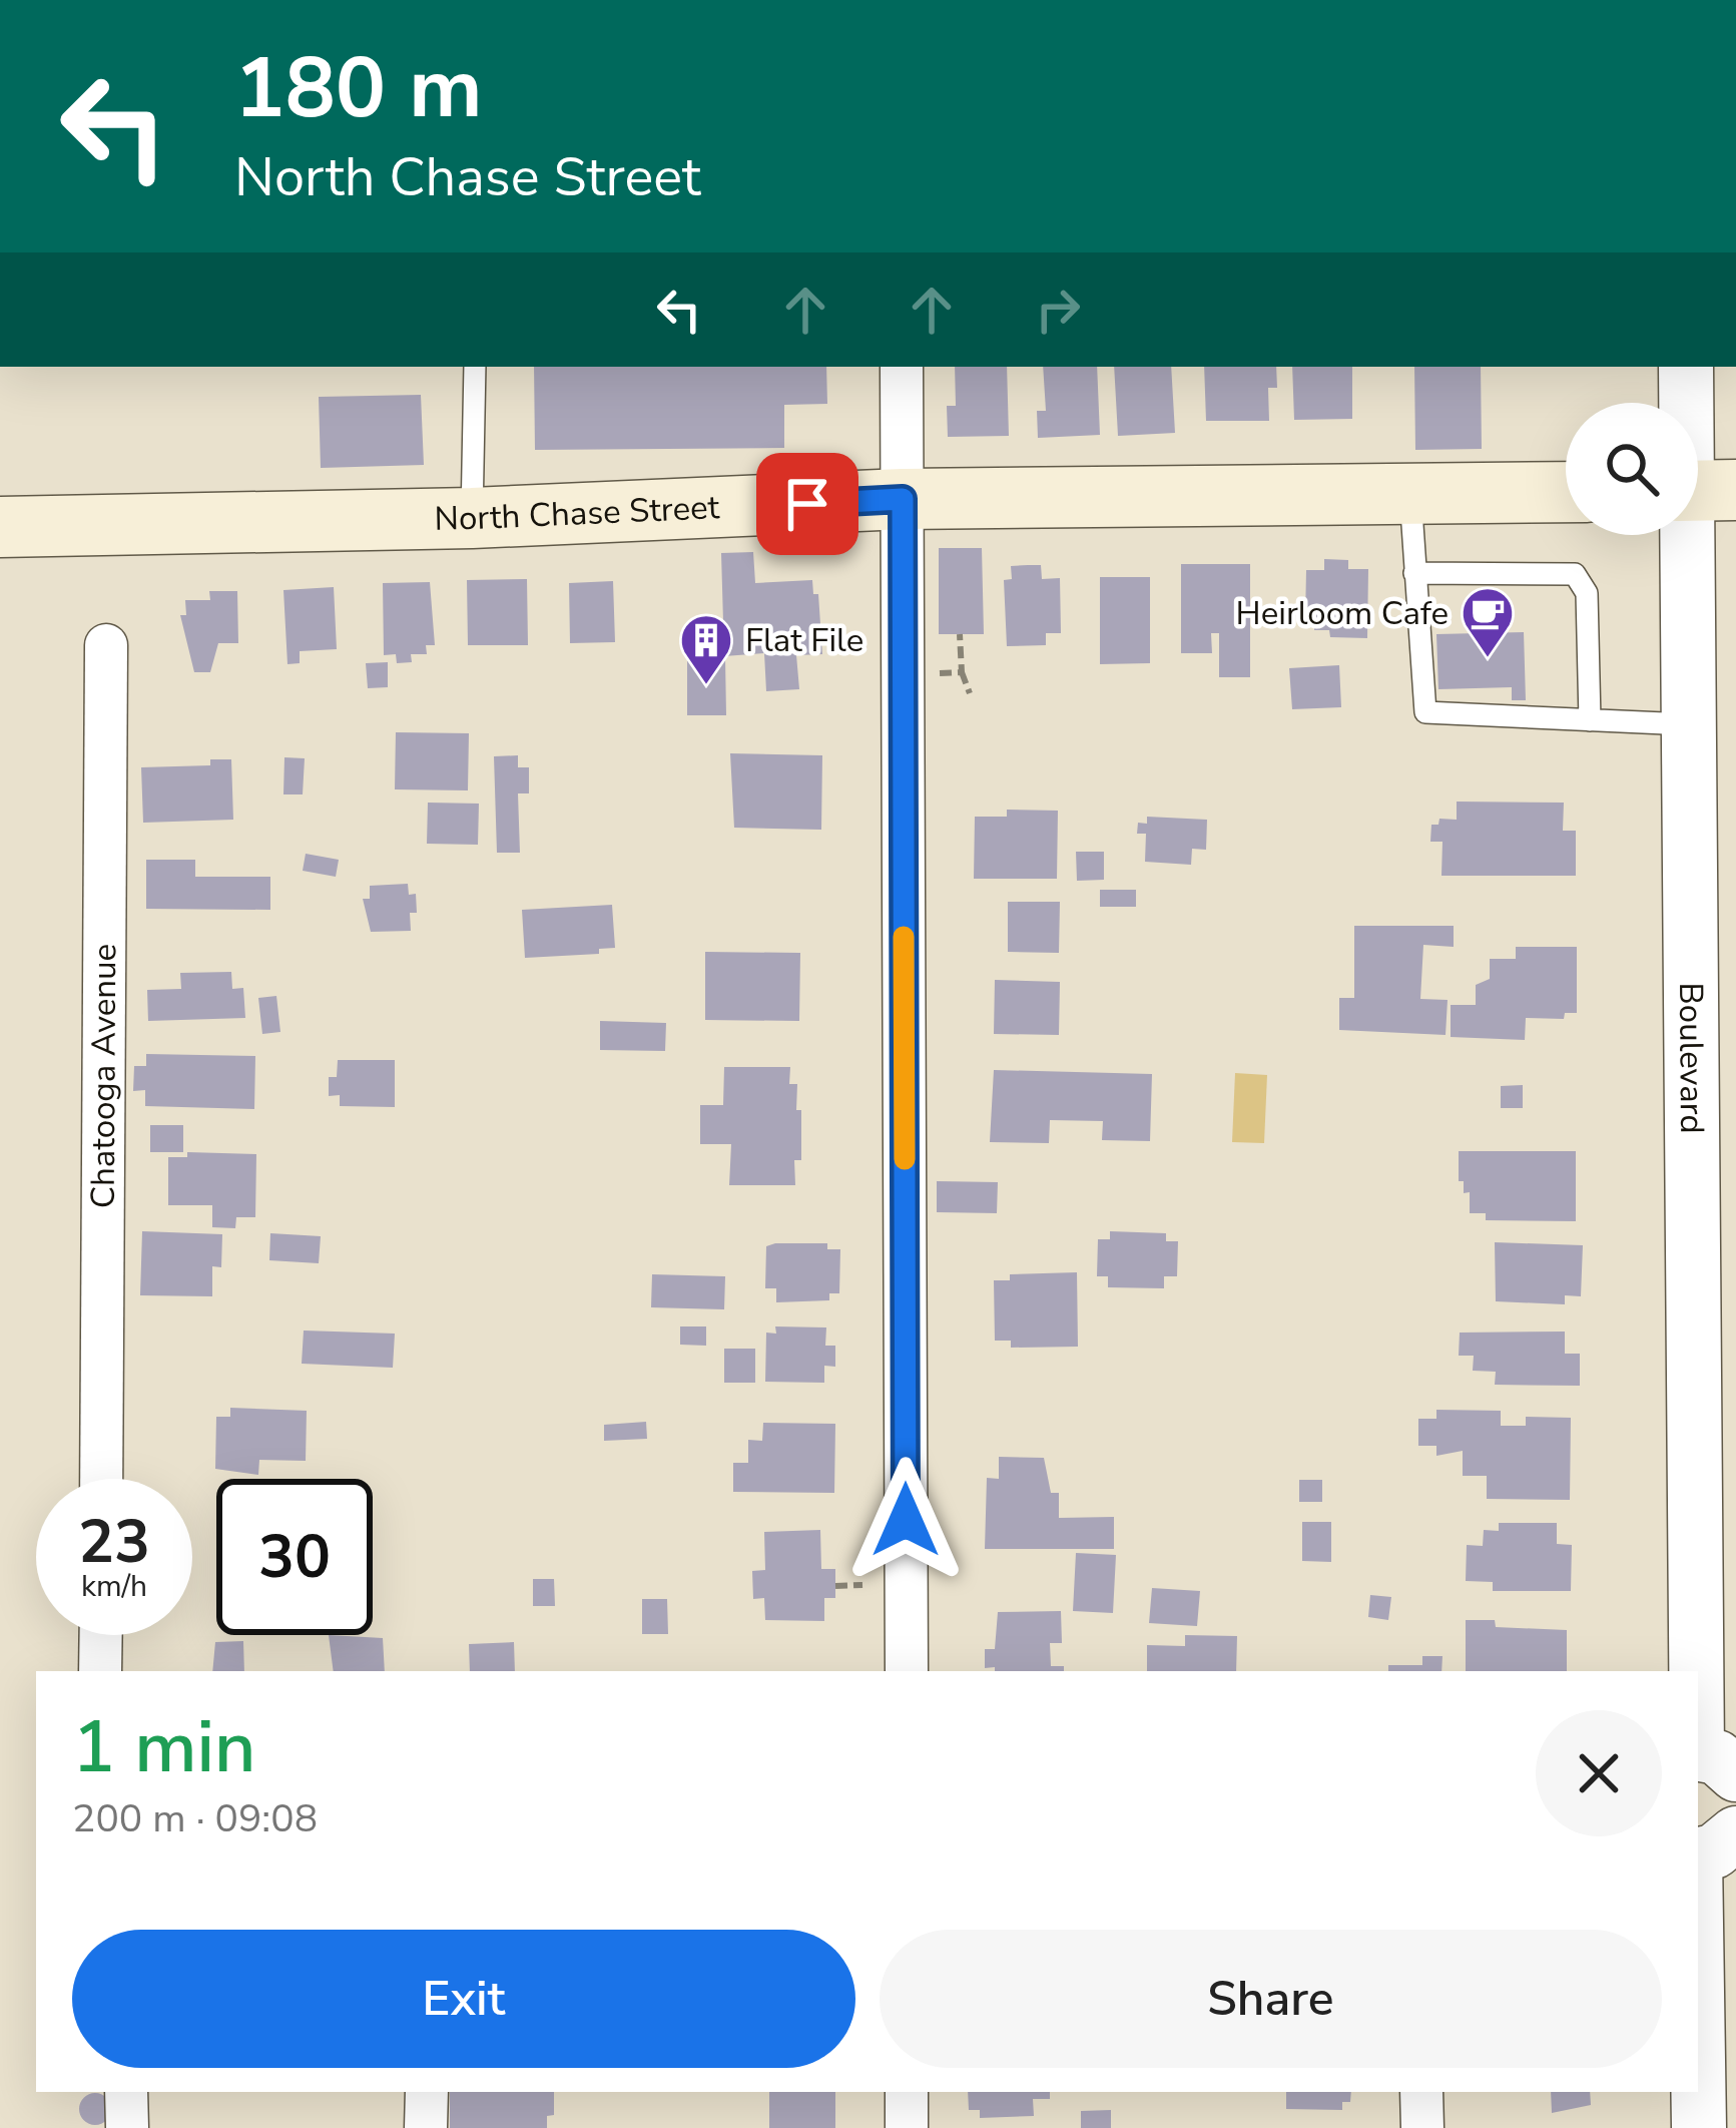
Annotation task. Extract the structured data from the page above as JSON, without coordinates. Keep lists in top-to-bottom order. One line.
{"streets":{"main road":["North Chase Street"],"street":["Boulevard","Chatooga Avenue"]},"places":{"cafe":["Heirloom Cafe"],"building":["Flat File"]},"page":{"turn":["180 m","North Chase Street"],"speed":"23 km/h","limit":"30","heading":["1 min","200 m · 09:08"],"buttons":["Exit","Share"]}}
